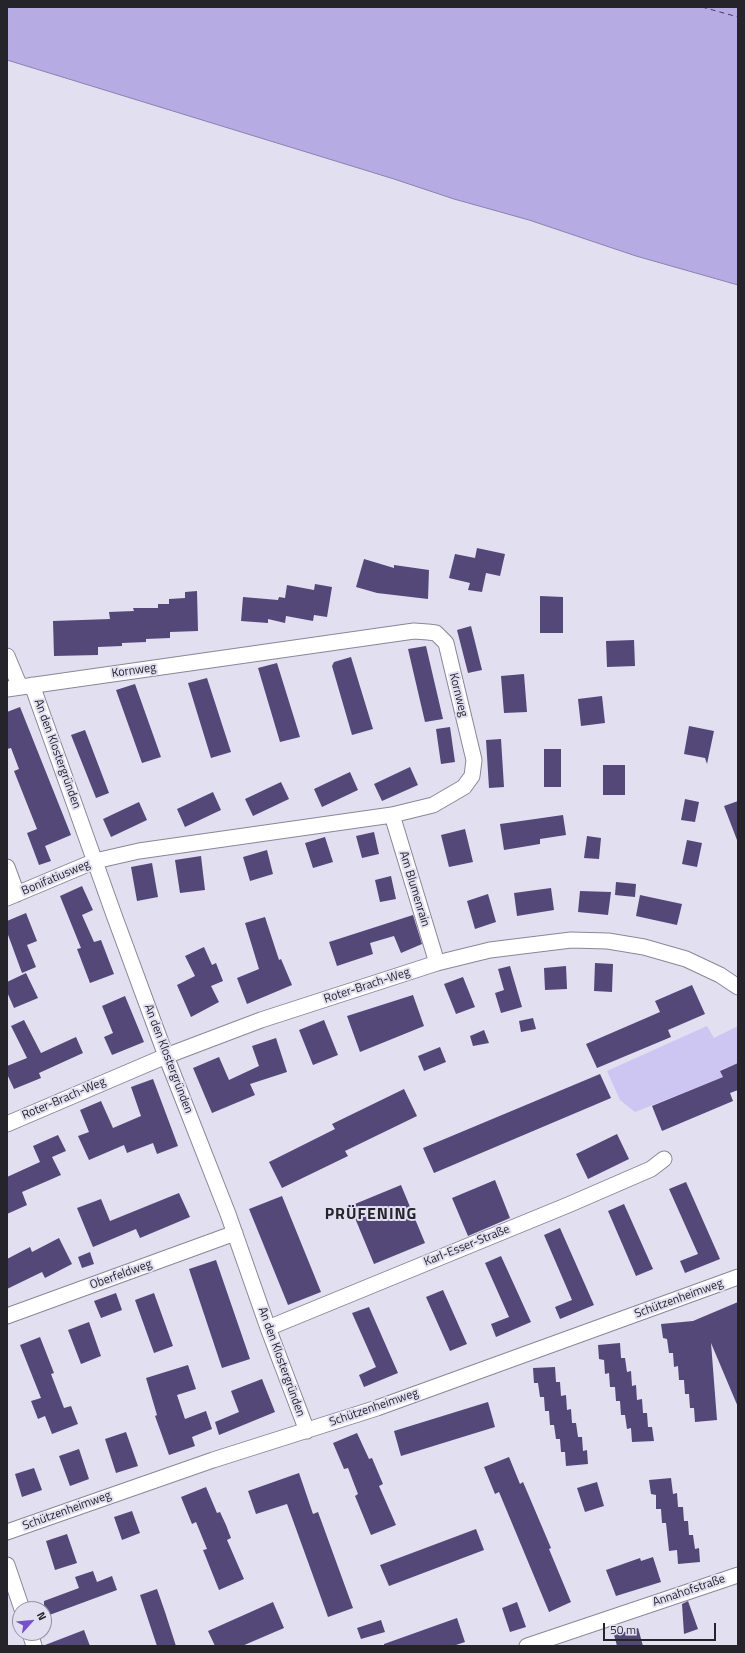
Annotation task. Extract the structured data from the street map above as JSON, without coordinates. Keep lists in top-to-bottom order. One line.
{"streets":{"street":["Kornweg","An den Klostergründen","Bonifatiusweg","Am Blumenrain","Roter-Brach-Weg","Karl-Esser-Straße","Oberfeldweg","Schützenheimweg","Annahofstraße"]},"crossings":[["Kornweg","An den Klostergründen"],["Kornweg","Bonifatiusweg"],["Kornweg","Am Blumenrain"],["An den Klostergründen","Bonifatiusweg"],["An den Klostergründen","Roter-Brach-Weg"],["An den Klostergründen","Karl-Esser-Straße"],["An den Klostergründen","Oberfeldweg"],["An den Klostergründen","Schützenheimweg"],["Am Blumenrain","Roter-Brach-Weg"]],"districts":["PRÜFENING"],"scale_bar":"50 m","north":"top right"}
